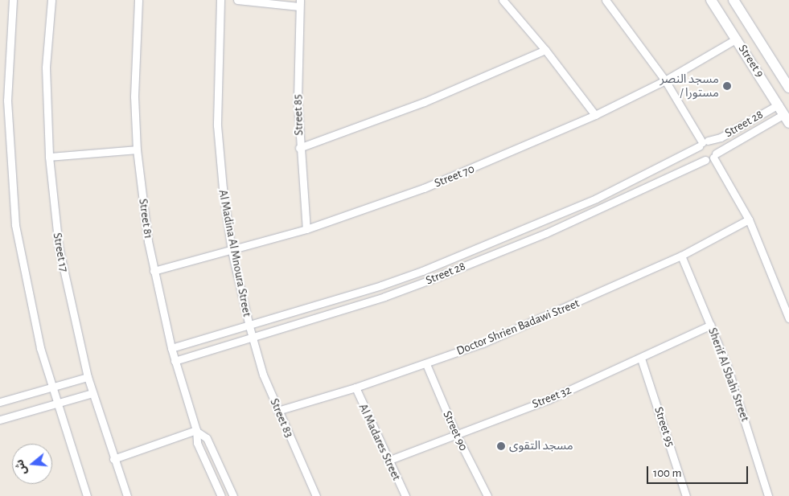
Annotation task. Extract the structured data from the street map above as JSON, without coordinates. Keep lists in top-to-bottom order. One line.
{"streets":{"main road":["Street 9"],"street":["Street 85","Street 28","Street 70","Street 81","Street 17","Al Madina Al Mnoura Street","Doctor Shrien Badawi Street","Sherif Al Sbahi Street","Street 32","Street 83","Street 95","Street 90","Al Madares Street"]},"crossings":[["Street 9","Street 28"],["Street 9","Street 70"],["Street 85","Street 70"],["Street 28","Street 81"],["Street 28","Al Madina Al Mnoura Street"],["Street 28","Street 83"],["Street 70","Street 81"],["Street 70","Al Madina Al Mnoura Street"],["Al Madina Al Mnoura Street","Street 83"],["Doctor Shrien Badawi Street","Sherif Al Sbahi Street"],["Doctor Shrien Badawi Street","Street 83"],["Doctor Shrien Badawi Street","Street 90"],["Doctor Shrien Badawi Street","Al Madares Street"],["Sherif Al Sbahi Street","Street 32"],["Street 32","Street 95"],["Street 32","Street 90"],["Street 32","Al Madares Street"]],"places":["مسجد النصر / مستورا","مسجد التقوى"],"scale_bar":"100 m","north":"left"}
